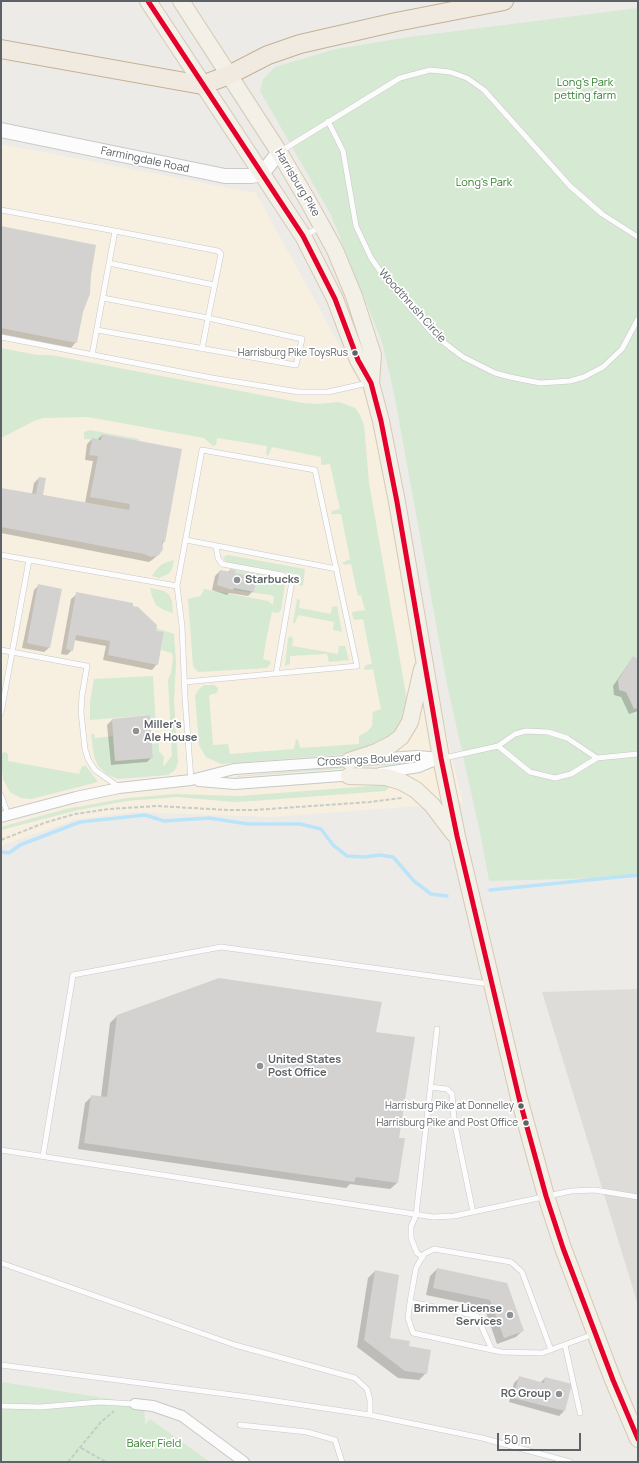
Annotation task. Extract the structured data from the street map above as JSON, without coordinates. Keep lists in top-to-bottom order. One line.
{"streets":{"main road":["Harrisburg Pike"],"street":["Farmingdale Road","Crossings Boulevard"],"lane":["Woodthrush Circle"]},"crossings":[["Farmingdale Road","Harrisburg Pike"],["Harrisburg Pike","Crossings Boulevard"]],"parks":["Long's Park petting farm","Long's Park","Baker Field"],"places":["Harrisburg Pike ToysRus","Starbucks","Miller's Ale House","United States Post Office","Harrisburg Pike at Donnelley","Harrisburg Pike and Post Office","Brimmer License Services","RG Group"],"scale_bar":"50 m"}
